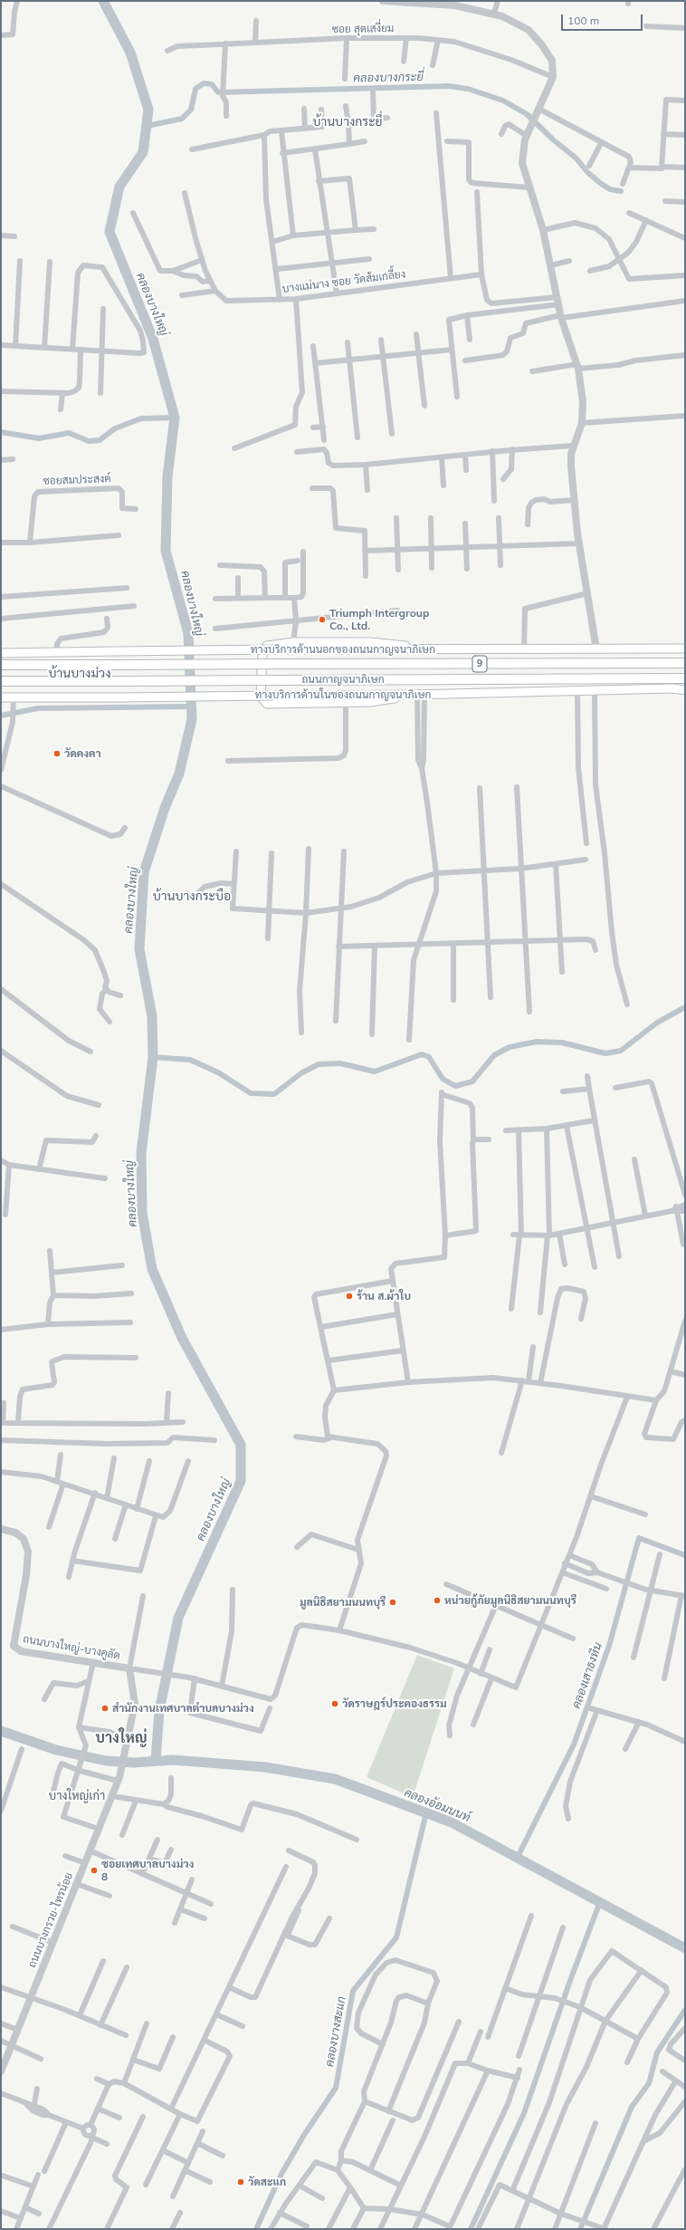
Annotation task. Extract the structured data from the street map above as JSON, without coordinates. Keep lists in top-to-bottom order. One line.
{"streets":{"highway":["9","ถนนกาญจนาภิเษก"],"main road":["ทางบริการด้านนอกของถนนกาญจนาภิเษก","ทางบริการด้านในของถนนกาญจนาภิเษก"],"street":["ซอย สุดเสงี่ยม","บางแม่นาง ซอย วัดส้มเกลี้ยง","ซอยสมประสงค์","ถนนบางใหญ่-บางคูลัด","ถนนบางกรวย-ไทรน้อย"]},"crossings":[["ถนนบางใหญ่-บางคูลัด","ถนนบางกรวย-ไทรน้อย"]],"districts":["บ้านบางกระยี่","บ้านบางม่วง","บ้านบางกระบือ","บางใหญ่","บางใหญ่เก่า"],"water":["คลองบางกระยี่","คลองบางใหญ่","คลองเสาธงหิน","คลองอ้อมนนท์","คลองบางสะแก"],"places":["Triumph Intergroup Co., Ltd.","วัดคงคา","ร้าน ส.ผ้าใบ","หน่วยกู้ภัยมูลนิธิสยามนนทบุรี","มูลนิธิสยามนนทบุรี","วัดราษฎร์ประคองธรรม","สํานักงานเทศบาลตําบลบางม่วง","ซอยเทศบาลบางม่วง 8","วัดสะแก"],"scale_bar":"100 m"}
